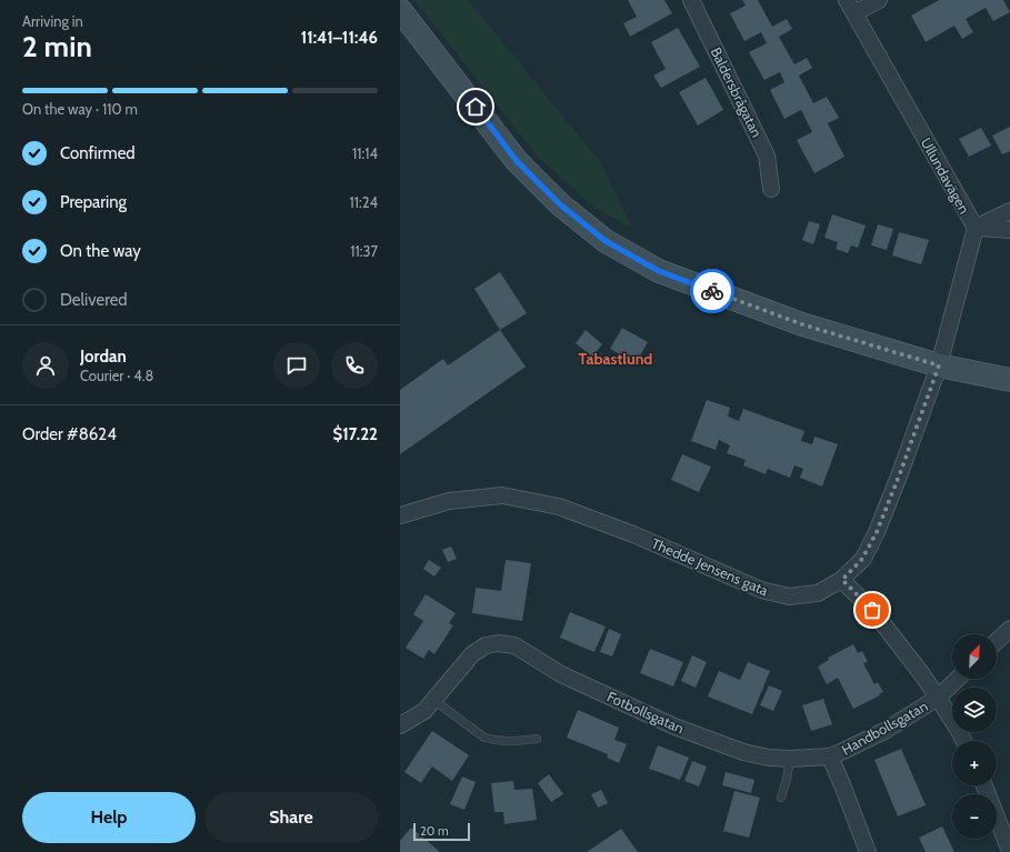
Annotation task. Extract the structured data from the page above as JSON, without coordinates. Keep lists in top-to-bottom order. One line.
{"streets":{"street":["Baldersbrågatan","Ullundavägen","Thedde Jensens gata","Fotbollsgatan","Handbollsgatan"]},"crossings":[["Ullundavägen","Thedde Jensens gata"],["Thedde Jensens gata","Handbollsgatan"],["Fotbollsgatan","Handbollsgatan"]],"districts":["Tabastlund"],"scale_bar":"20 m","north":"top right","page":{"heading":["2 min","Arriving in","11:41–11:46"],"panel":["Jordan","Courier · 4.8","Order #8624","$17.22"],"bar":"On the way · 110 m","list":[["Confirmed","11:14"],["Preparing","11:24"],["On the way","11:37"],"Delivered"],"map_buttons":["+","−"],"buttons":["Help","Share"],"scale":"20 m"}}
